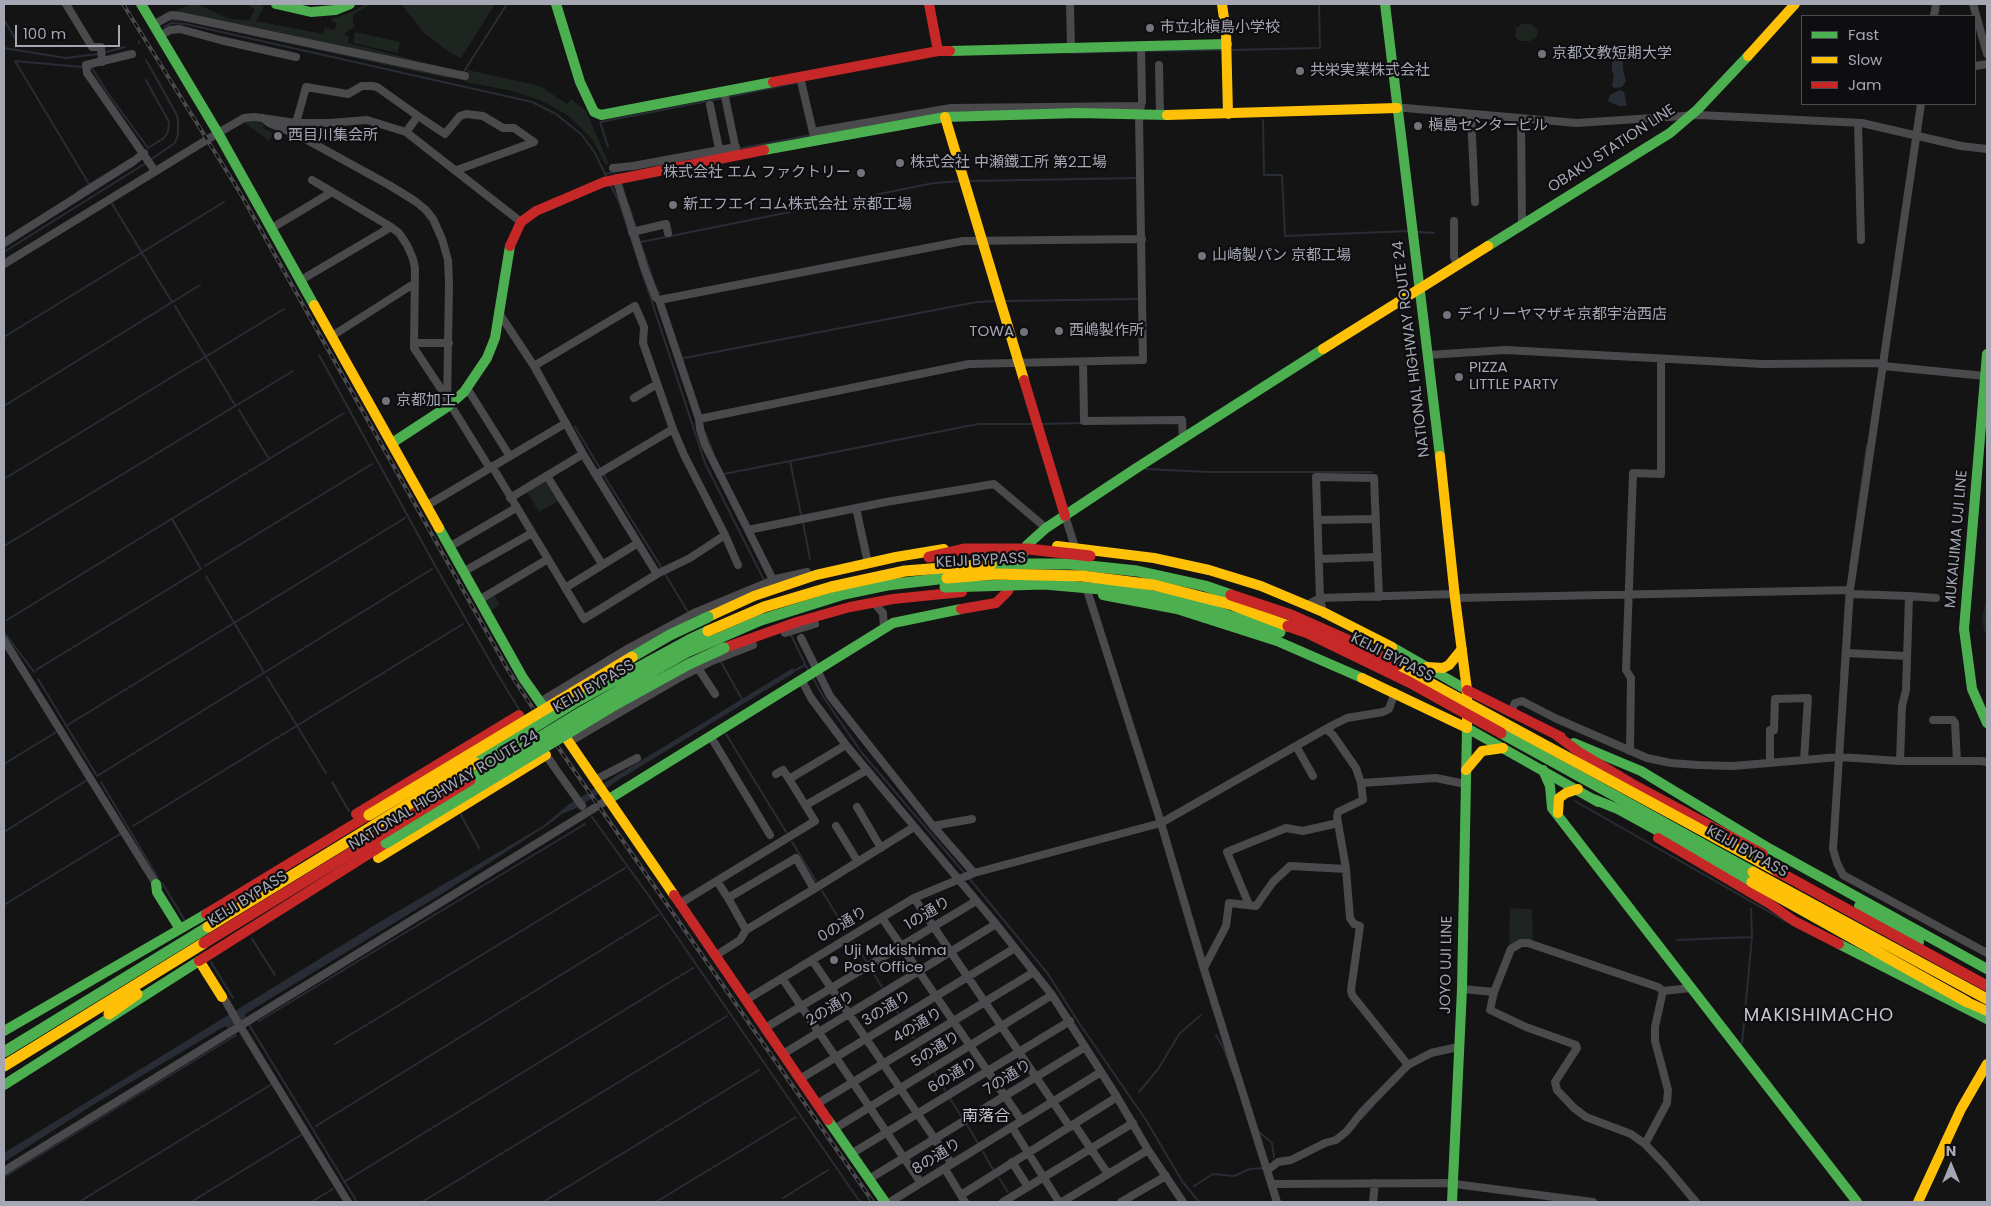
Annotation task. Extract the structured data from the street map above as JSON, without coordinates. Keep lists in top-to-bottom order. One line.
{"streets":{"main road":["OBAKU STATION LINE","NATIONAL HIGHWAY ROUTE 24","MUKAIJIMA UJI LINE","KEIJI BYPASS","JOYO UJI LINE"],"street":["1の通り","0の通り","2の通り","3の通り","4の通り","5の通り","6の通り","7の通り","8の通り"]},"crossings":[["OBAKU STATION LINE","NATIONAL HIGHWAY ROUTE 24"],["NATIONAL HIGHWAY ROUTE 24","0の通り"],["NATIONAL HIGHWAY ROUTE 24","JOYO UJI LINE"]],"districts":["MAKISHIMACHO","南落合"],"places":["市立北槇島小学校","京都文教短期大学","共栄実業株式会社","槇島センタービル","西目川集会所","株式会社 中瀬鐵工所 第2工場","株式会社 エム ファクトリー","新エフエイコム株式会社 京都工場","山崎製パン 京都工場","デイリーヤマザキ京都宇治西店","西嶋製作所","TOWA","PIZZA LITTLE PARTY","京都加工","Uji Makishima Post Office"],"legend":["Fast","Slow","Jam"],"scale_bar":"100 m","north":"top"}
